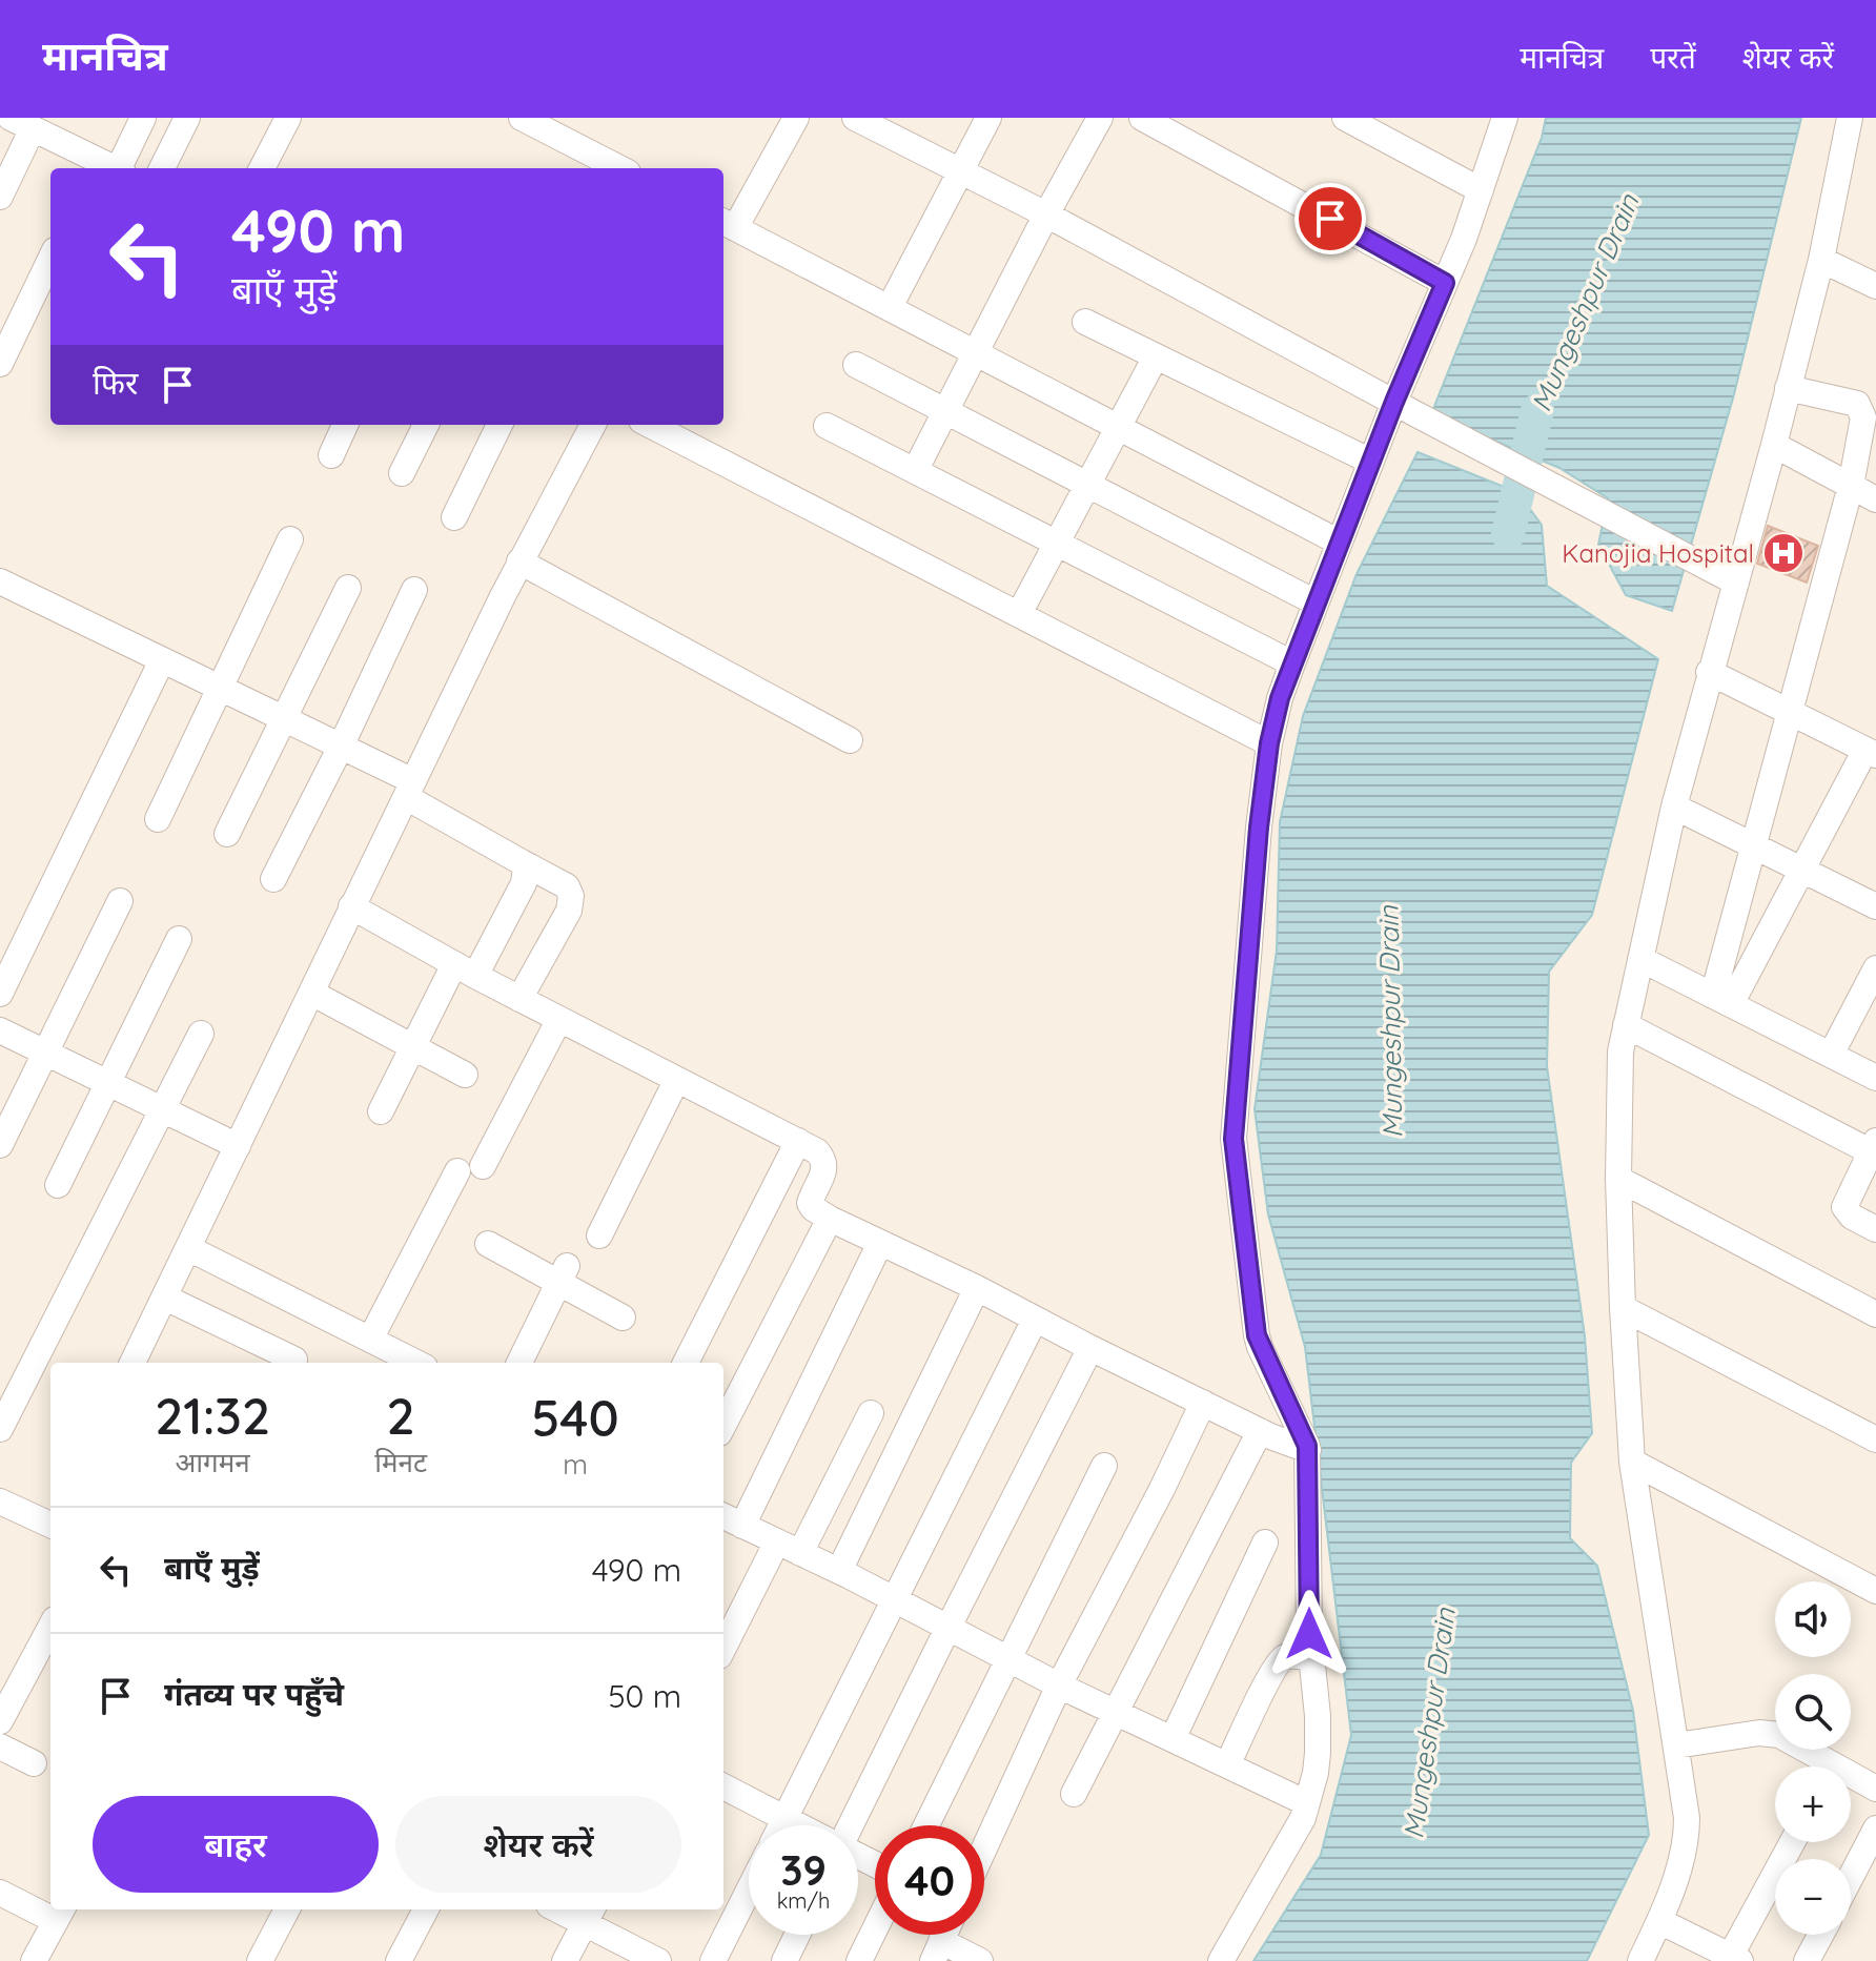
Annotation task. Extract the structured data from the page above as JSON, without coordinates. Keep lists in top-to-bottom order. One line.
{"water":["Mungeshpur Drain"],"places":{"hospital":["Kanojia Hospital"]},"page":{"header":"मानचित्र","nav":["मानचित्र","परतें","शेयर करें"],"turn":["490 m","बाएँ मुड़ें"],"then":"फिर","eta":["21:32","आगमन","2","मिनट","540","m"],"list":[{"name":"बाएँ मुड़ें","value":"490 m"},{"name":"गंतव्य पर पहुँचे","value":"50 m"}],"map_buttons":["+","−"],"buttons":["बाहर","शेयर करें"],"speed":"39 km/h","limit":"40"}}
